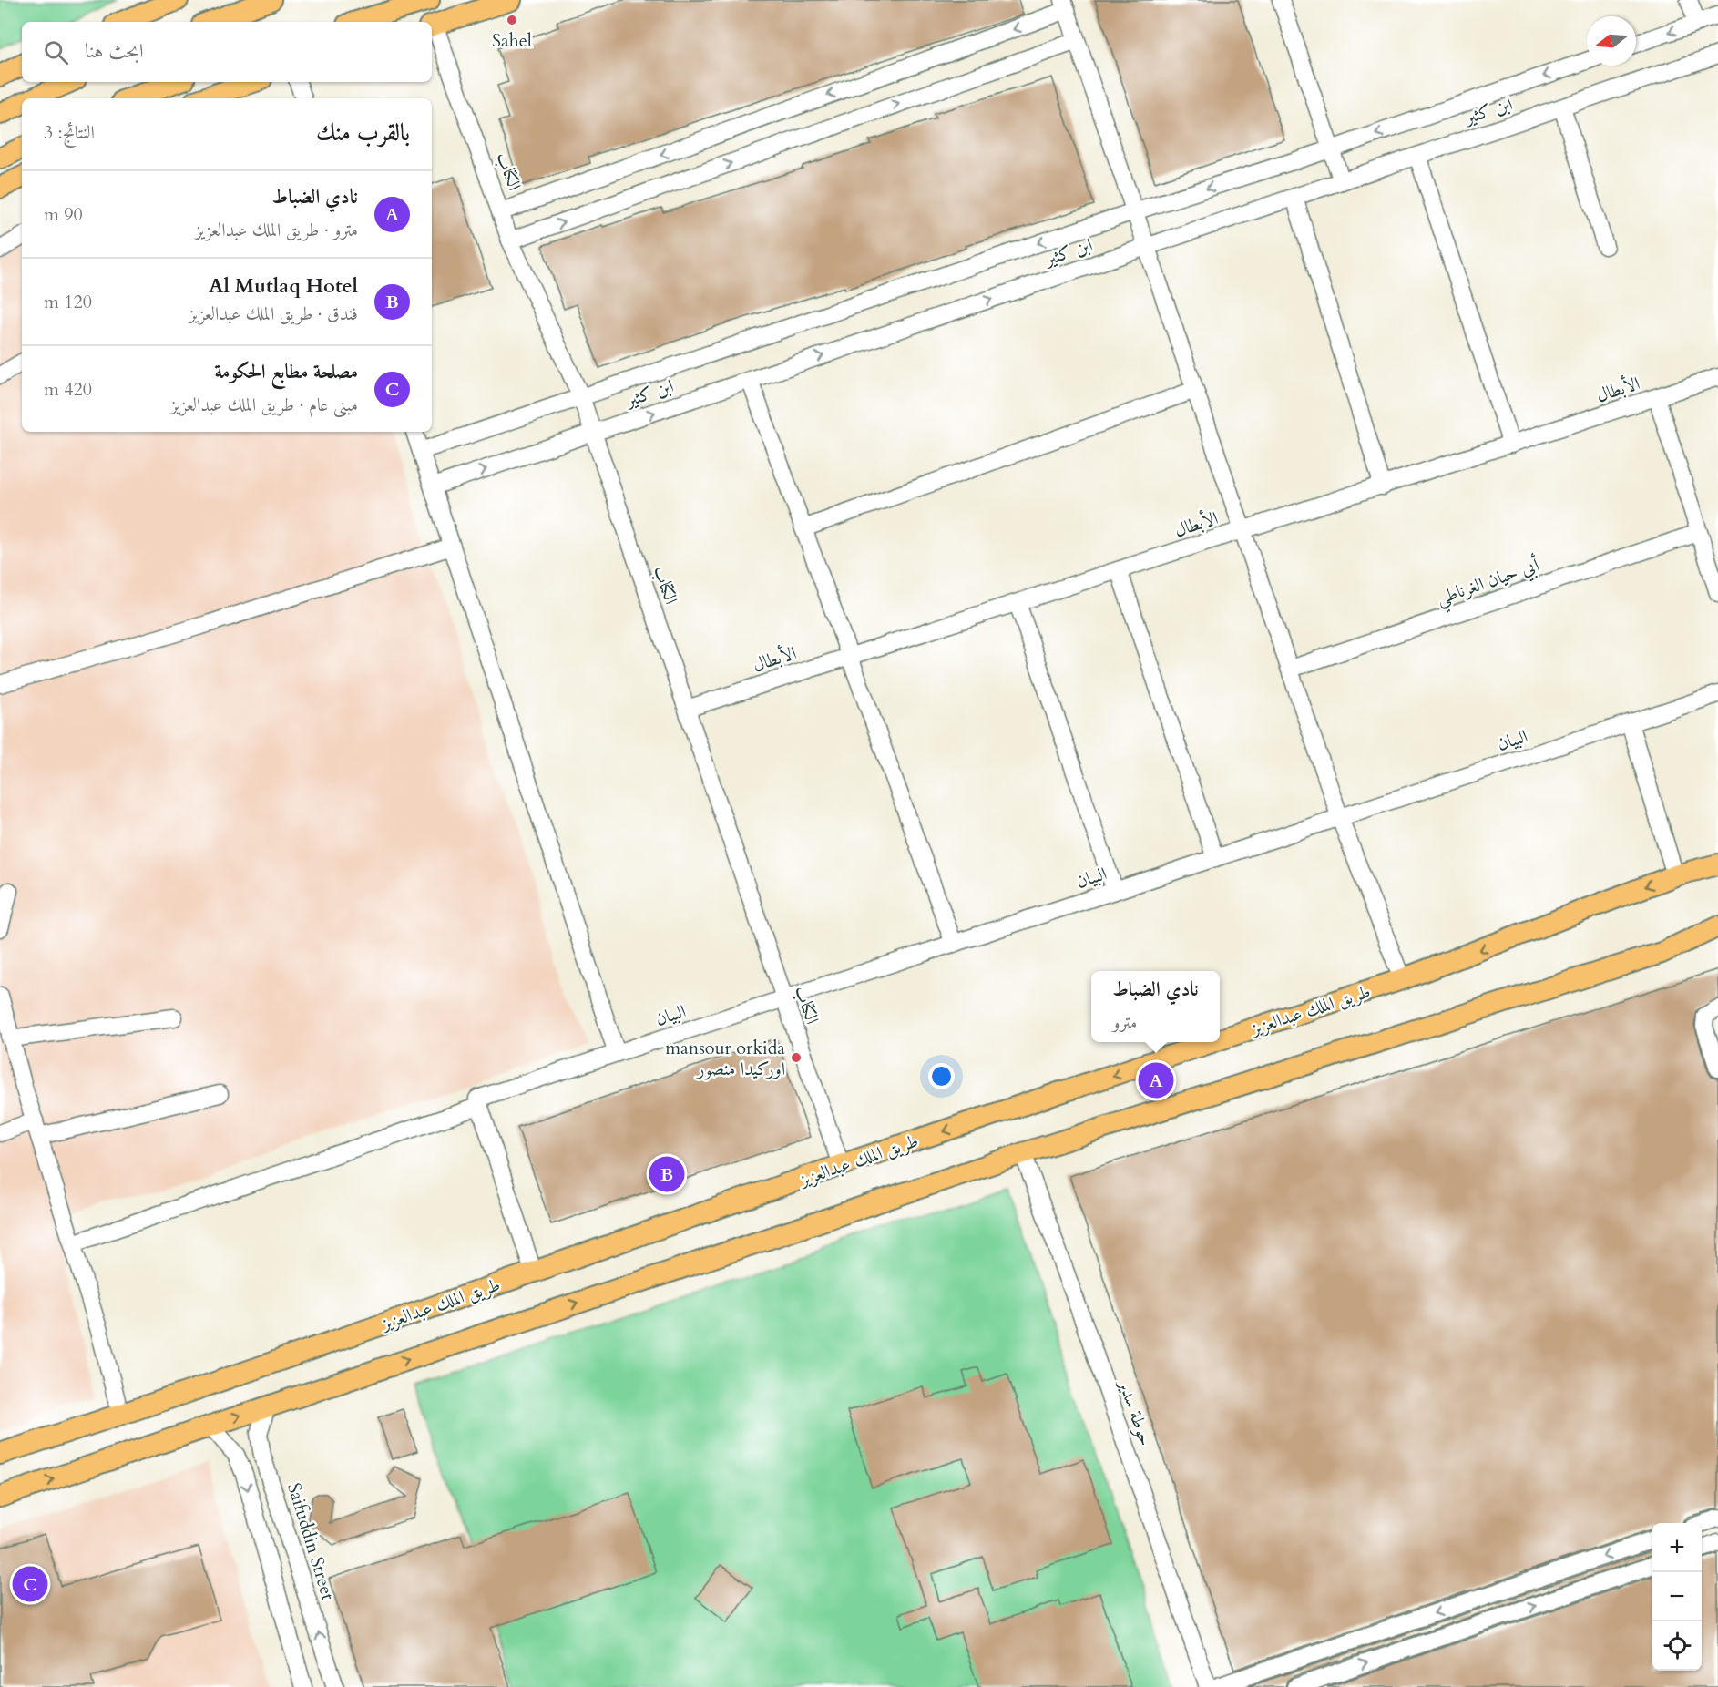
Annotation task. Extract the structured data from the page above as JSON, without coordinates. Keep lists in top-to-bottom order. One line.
{"streets":{"main road":["طريق الملك عبدالعزيز"],"street":["ابن كثير","الكتاب","الأبطال","أبي حيان الغرناطي","البيان","حوطة سدير","Saifuddin Street"]},"crossings":[["ابن كثير","الكتاب"],["الكتاب","الأبطال"],["الكتاب","البيان"],["الكتاب","طريق الملك عبدالعزيز"]],"places":["Sahel","mansour orkida اوركيدا منصور"],"north":"left","page":{"search":"ابحث هنا","heading":["بالقرب منك","النتائج: 3"],"list":[{"mark":"A","name":"نادي الضباط","note":"مترو · طريق الملك عبدالعزيز","value":"90 m"},{"mark":"B","name":"Al Mutlaq Hotel","note":"فندق · طريق الملك عبدالعزيز","value":"120 m"},{"mark":"C","name":"مصلحة مطابع الحكومة","note":"مبنى عام · طريق الملك عبدالعزيز","value":"420 m"}],"popup":["نادي الضباط","مترو"],"pins":["A","B","C"],"map_buttons":["+","−"]}}
